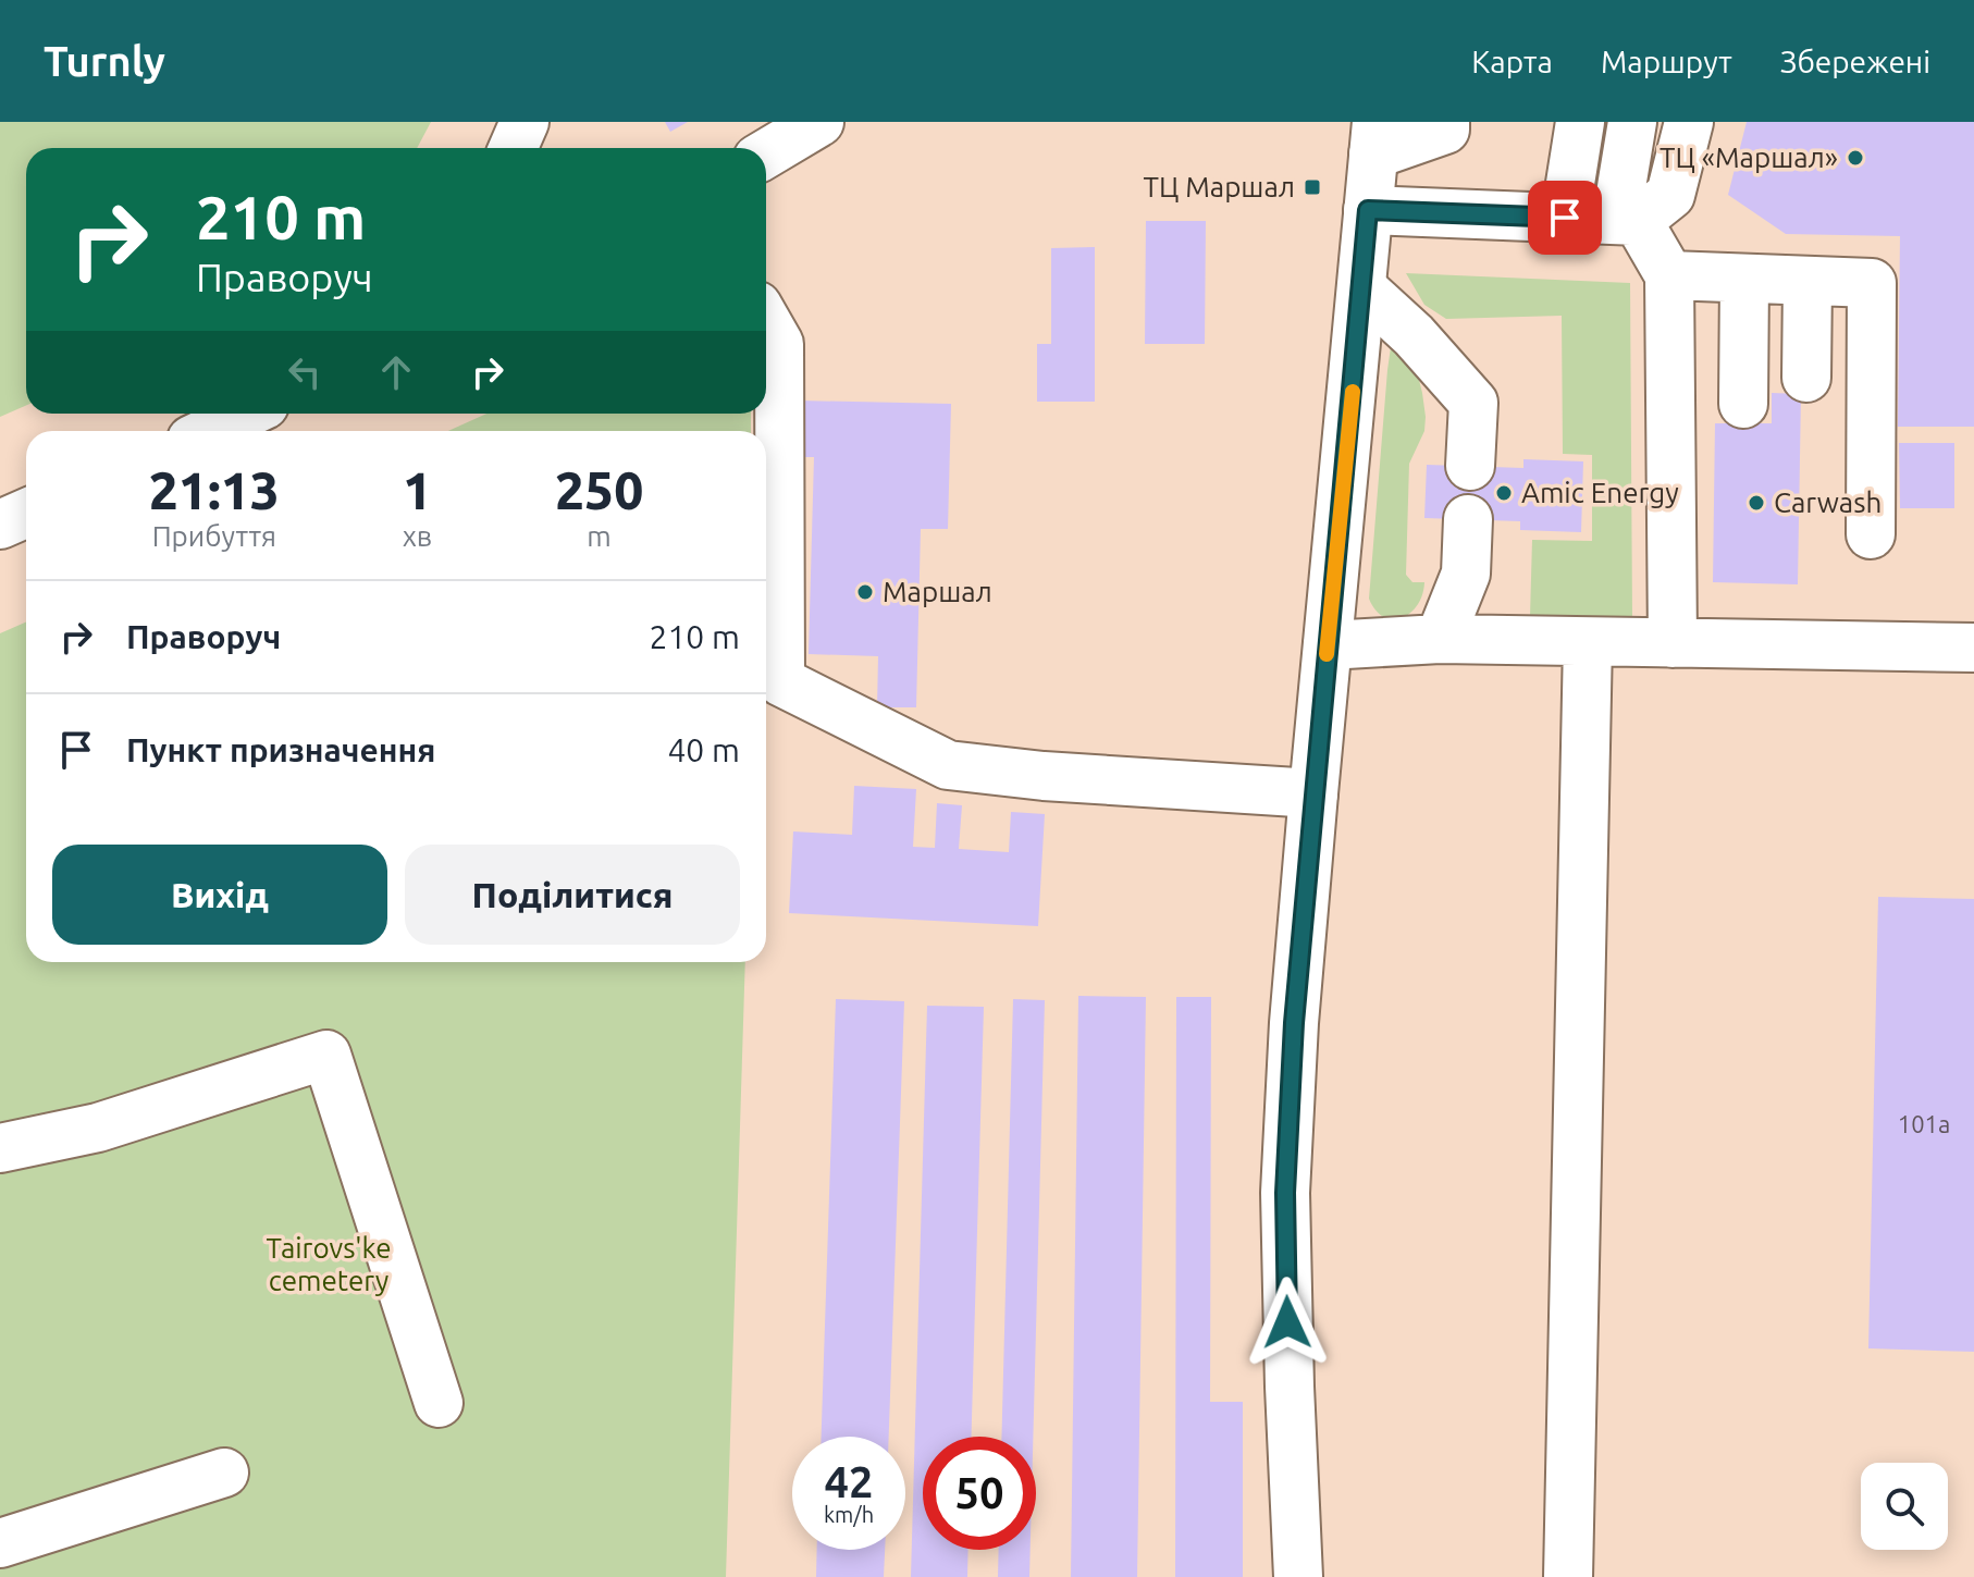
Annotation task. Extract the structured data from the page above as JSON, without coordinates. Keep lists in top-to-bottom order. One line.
{"parks":["Tairovs'ke cemetery"],"places":{"other":["ТЦ «Маршал»","Amic Energy","Carwash","Маршал"],"transit":["ТЦ Маршал"]},"house_numbers":["101а"],"page":{"header":"Turnly","nav":["Карта","Маршрут","Збережені"],"turn":["210 m","Праворуч"],"eta":["21:13","Прибуття","1","хв","250","m"],"list":[{"name":"Праворуч","value":"210 m"},{"name":"Пункт призначення","value":"40 m"}],"buttons":["Вихід","Поділитися"],"speed":"42 km/h","limit":"50"}}
